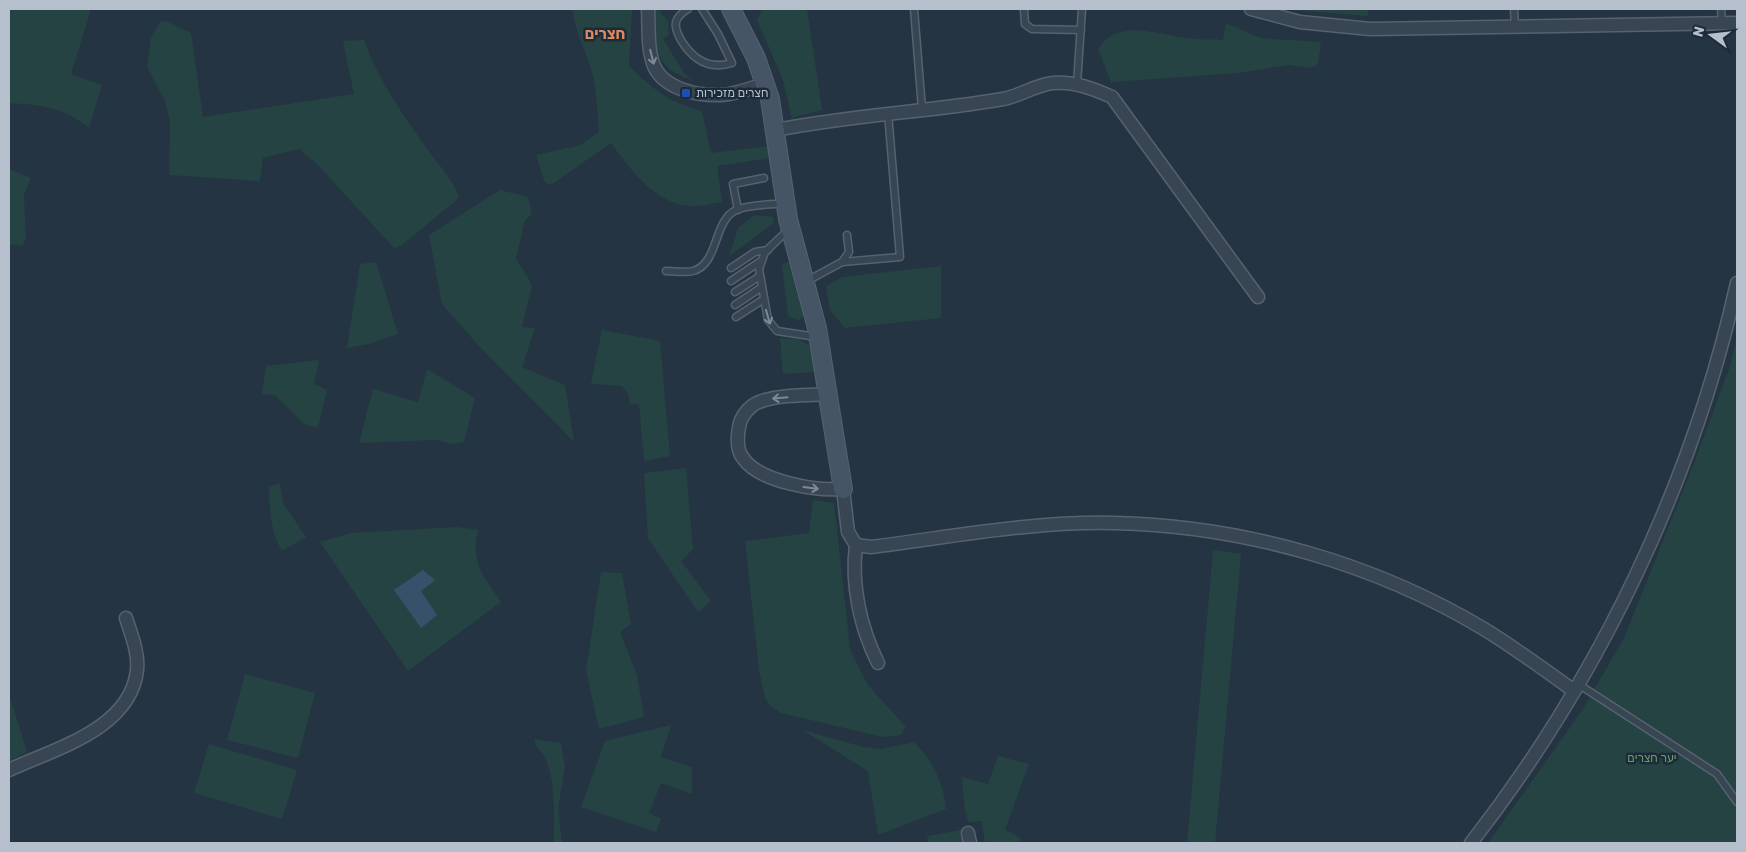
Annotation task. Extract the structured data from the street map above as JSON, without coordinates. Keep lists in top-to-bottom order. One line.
{"districts":["חצרים"],"parks":["יער חצרים"],"places":{"transit":["חצרים מזכירות"]},"north":"left"}
